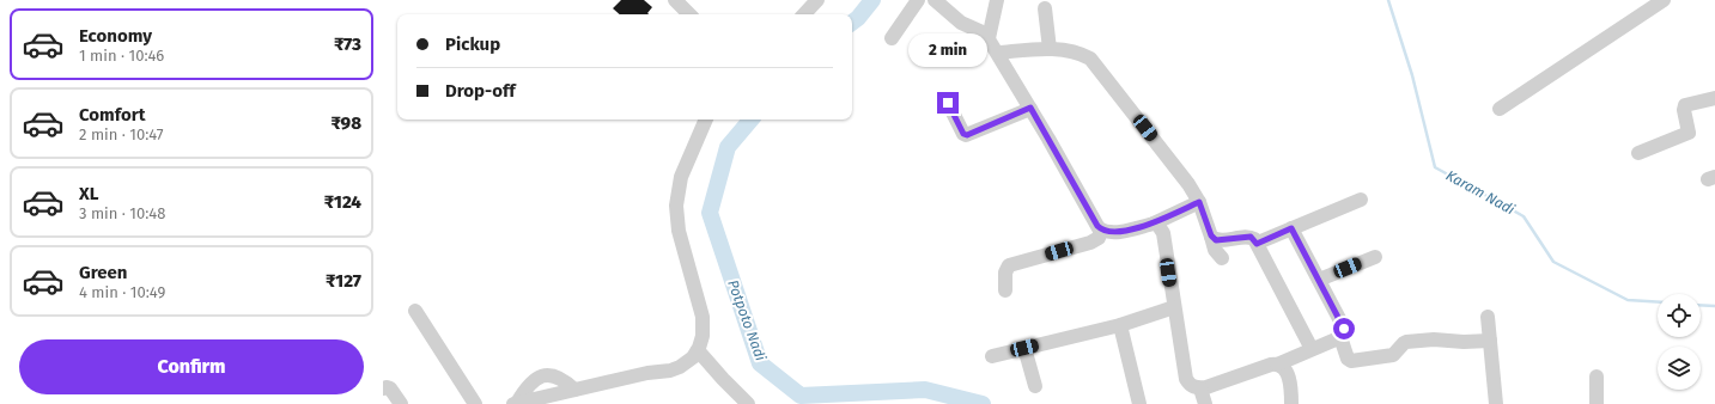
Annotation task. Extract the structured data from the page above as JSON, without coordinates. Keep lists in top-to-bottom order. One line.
{"water":["Karam Nadi","Potpoto Nadi"],"page":{"list":[{"name":"Economy","note":"1 min · 10:46","value":"₹73"},{"name":"Comfort","note":"2 min · 10:47","value":"₹98"},{"name":"XL","note":"3 min · 10:48","value":"₹124"},{"name":"Green","note":"4 min · 10:49","value":"₹127"}],"banner":["Pickup","Drop-off"],"bubble":"2 min","buttons":"Confirm"}}
